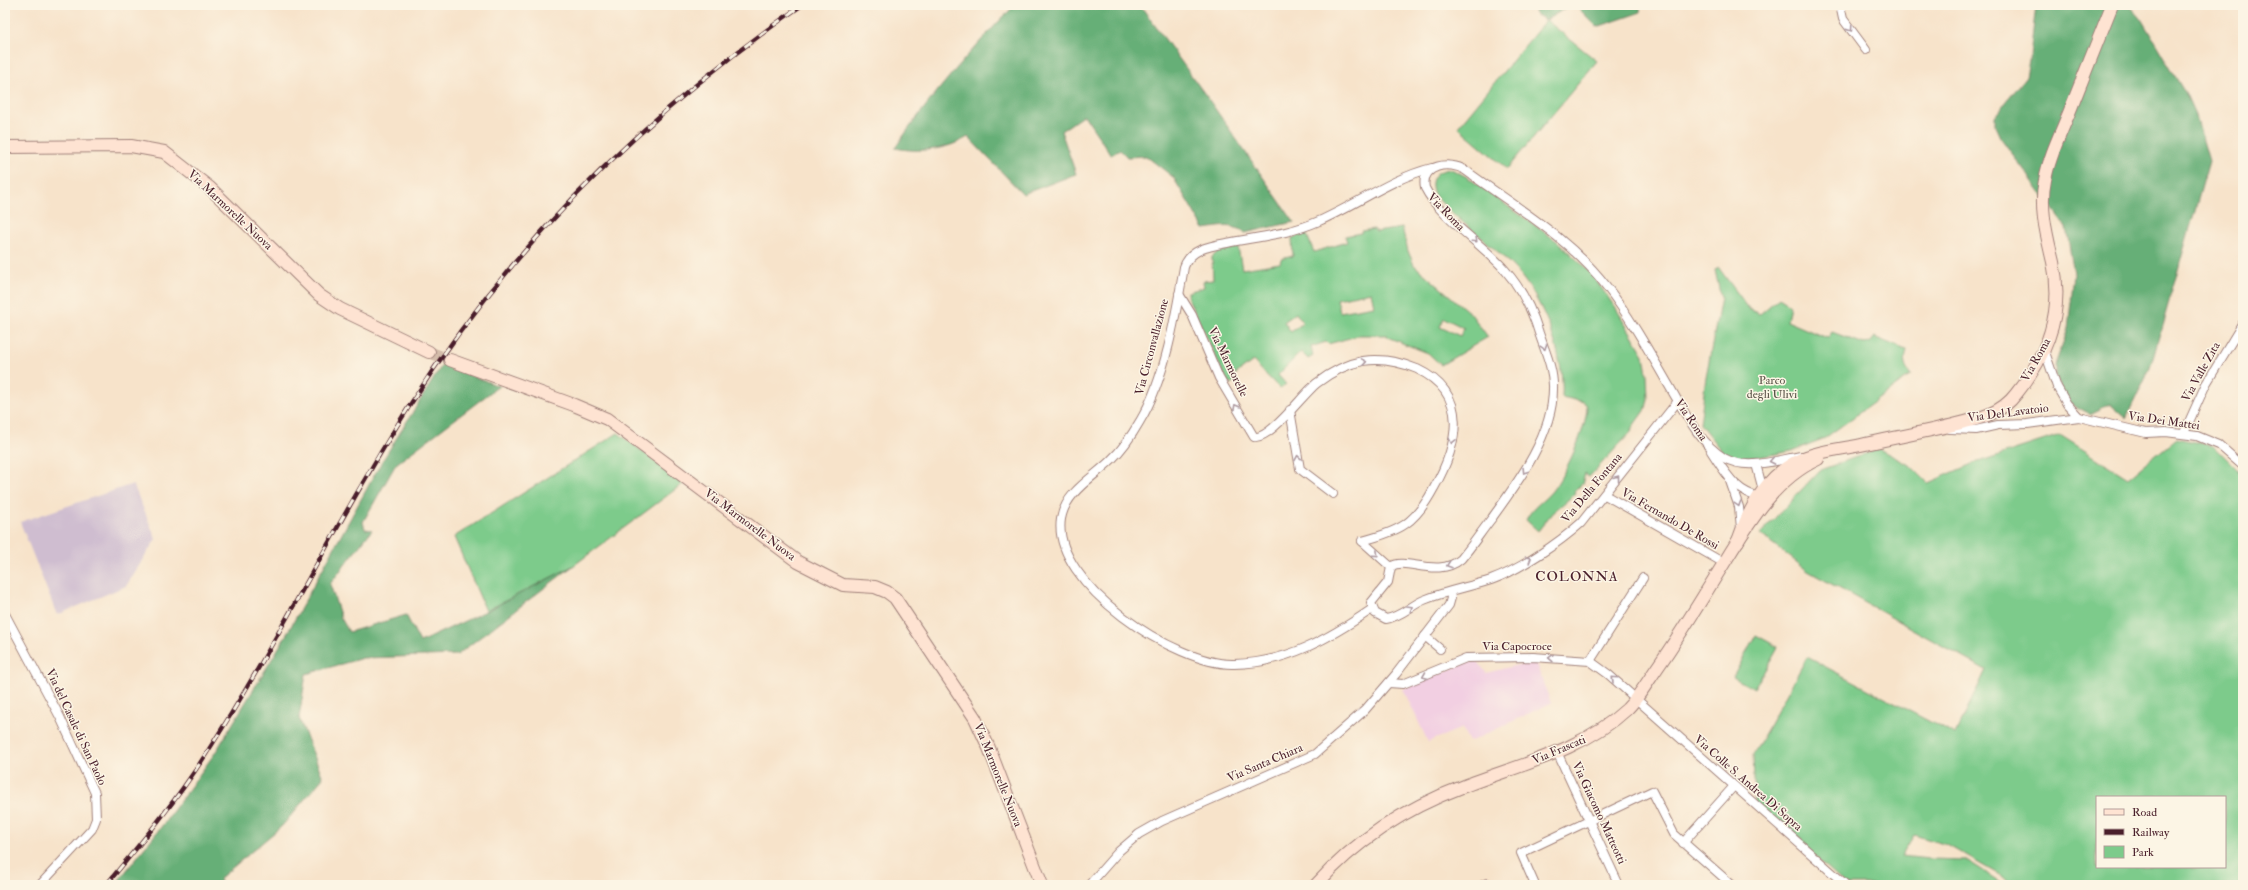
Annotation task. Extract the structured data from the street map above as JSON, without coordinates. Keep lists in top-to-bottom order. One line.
{"streets":{"street":["Via Marmorelle Nuova","Via Roma","Via Circonvallazione","Via Marmorelle","Via Valle Zita","Via Del Lavatoio","Via Dei Mattei","Via Della Fontana","Via Fernando De Rossi","Via Capocroce","Via del Casale di San Paolo","Via Frascati","Via Santa Chiara","Via Colle S. Andrea Di Sopra","Via Giacomo Matteotti"]},"crossings":[["Via Roma","Via Circonvallazione"],["Via Roma","Via Del Lavatoio"],["Via Roma","Via Della Fontana"],["Via Roma","Via Frascati"],["Via Circonvallazione","Via Marmorelle"],["Via Circonvallazione","Via Della Fontana"],["Via Valle Zita","Via Dei Mattei"],["Via Del Lavatoio","Via Dei Mattei"],["Via Della Fontana","Via Fernando De Rossi"],["Via Della Fontana","Via Santa Chiara"],["Via Fernando De Rossi","Via Frascati"],["Via Capocroce","Via Santa Chiara"],["Via Frascati","Via Colle S. Andrea Di Sopra"],["Via Frascati","Via Giacomo Matteotti"]],"one_way":["Via Della Fontana","Via Capocroce"],"districts":["COLONNA"],"parks":["Parco degli Ulivi"],"legend":["Road","Railway","Park"]}
